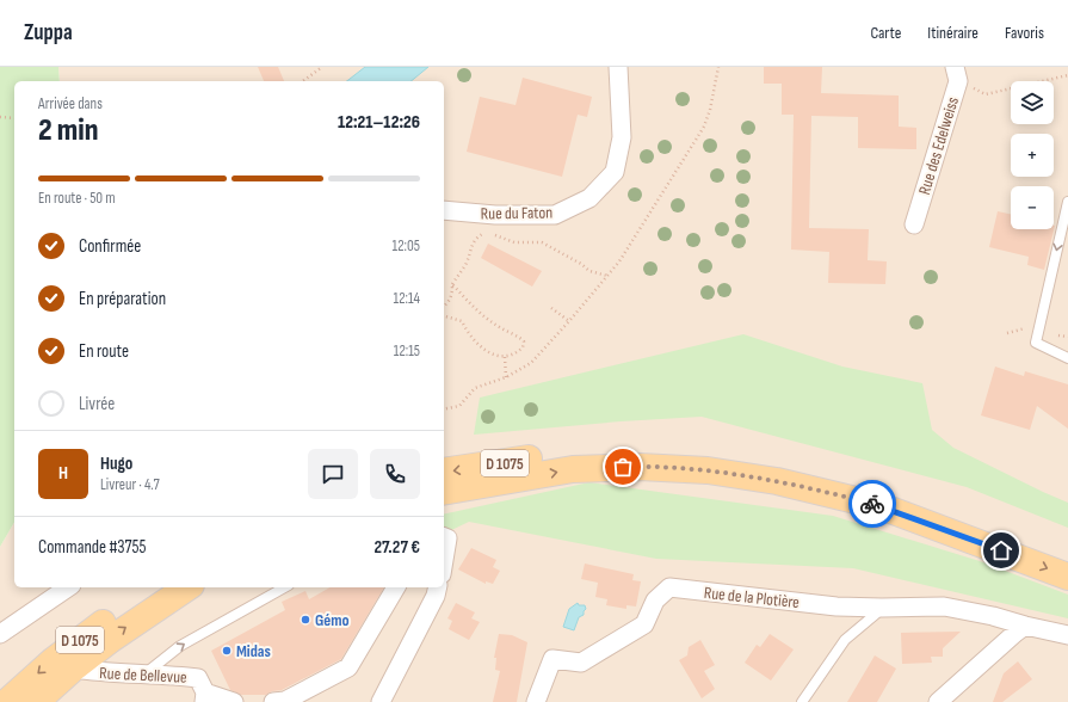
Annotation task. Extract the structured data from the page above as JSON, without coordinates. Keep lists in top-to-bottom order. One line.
{"streets":{"main road":["D 1075"],"street":["Rue des Edelweiss","Rue du Faton","Rue de la Plotière","Rue de Bellevue"]},"crossings":[["D 1075","Rue de Bellevue"]],"places":["Gémo","Midas"],"page":{"header":"Zuppa","nav":["Carte","Itinéraire","Favoris"],"map_buttons":["+","−"],"heading":["2 min","Arrivée dans","12:21–12:26"],"panel":["Hugo","Livreur · 4.7","Commande #3755","27.27 €"],"bar":"En route · 50 m","list":[["Confirmée","12:05"],["En préparation","12:14"],["En route","12:15"],"Livrée"],"round":"H"}}
